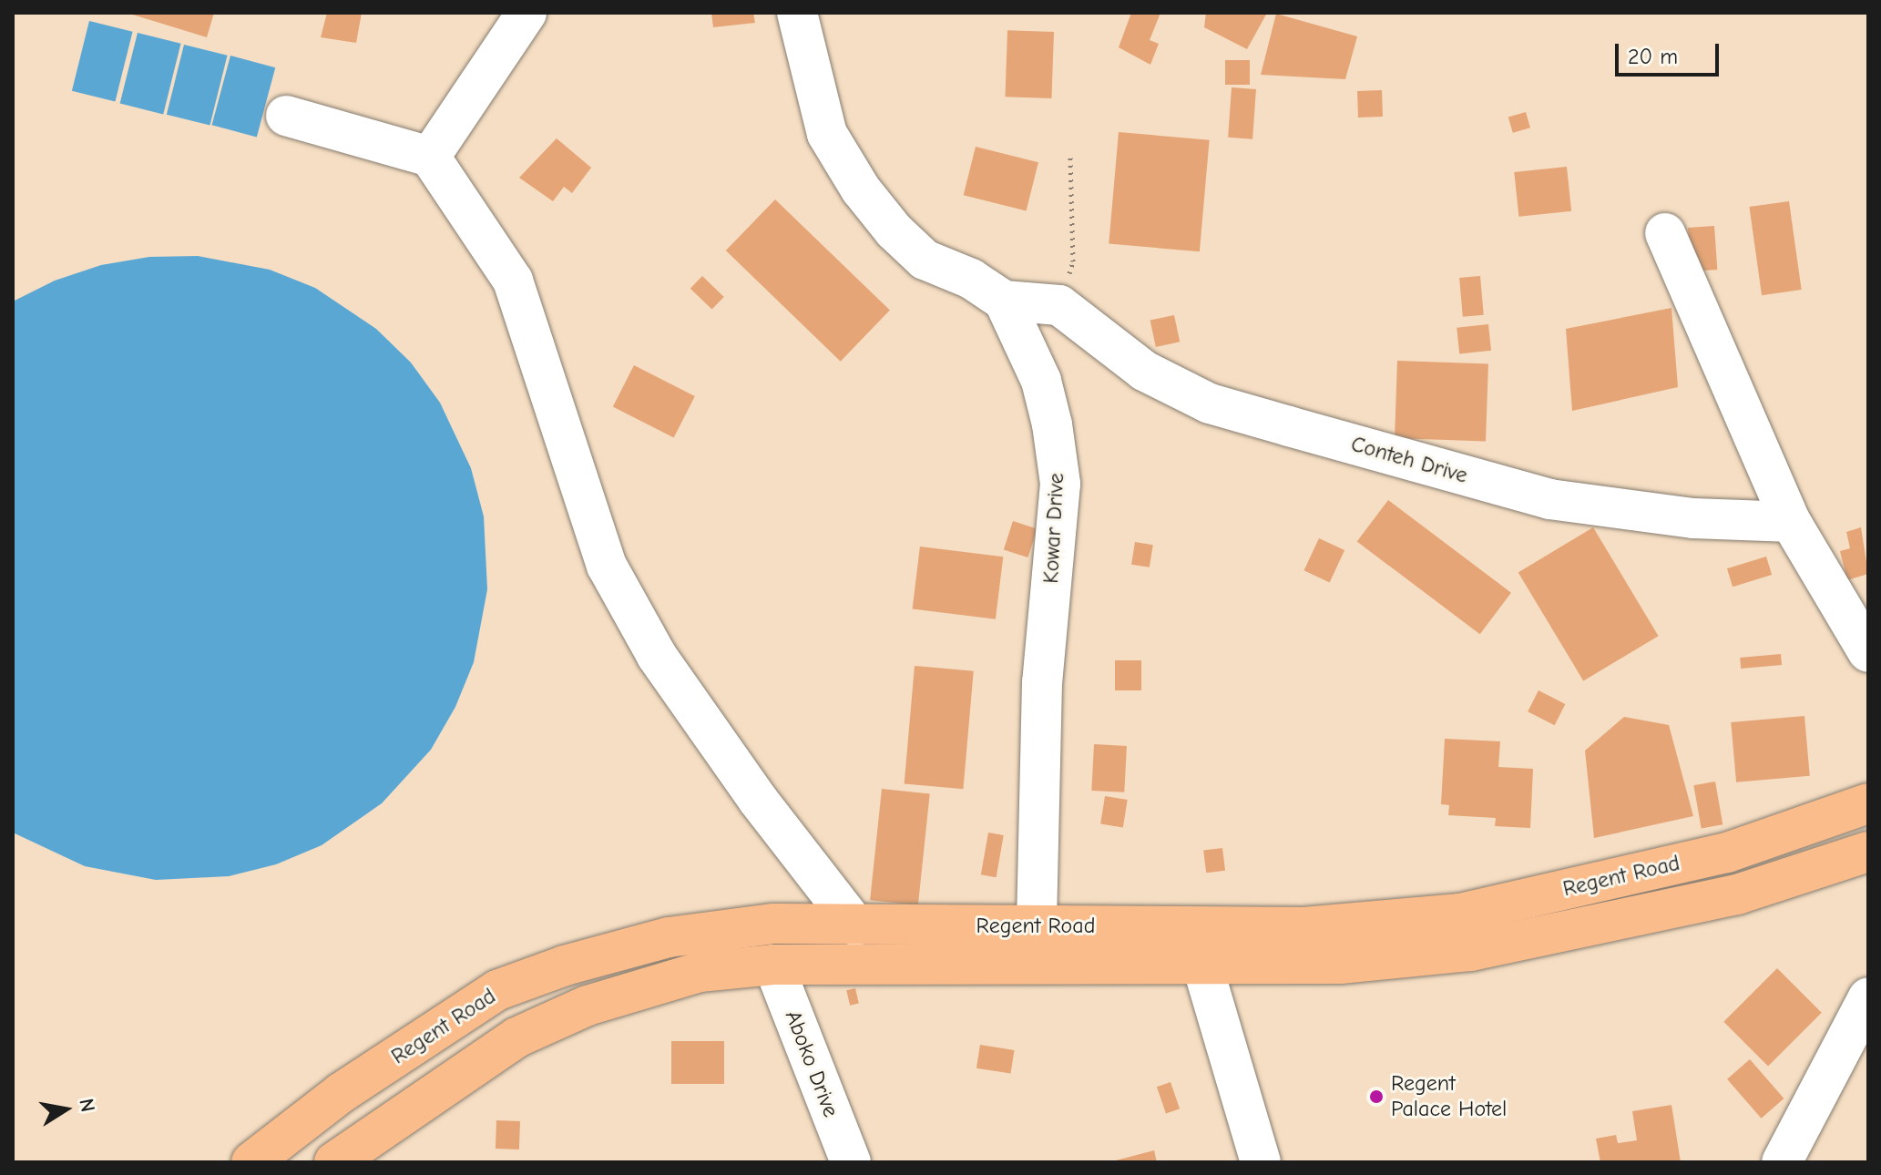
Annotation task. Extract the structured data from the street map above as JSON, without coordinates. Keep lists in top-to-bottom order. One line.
{"streets":{"main road":["Regent Road"],"street":["Conteh Drive","Kowar Drive","Aboko Drive"]},"crossings":[["Kowar Drive","Regent Road"],["Regent Road","Aboko Drive"]],"places":["Regent Palace Hotel"],"scale_bar":"20 m","north":"right"}
